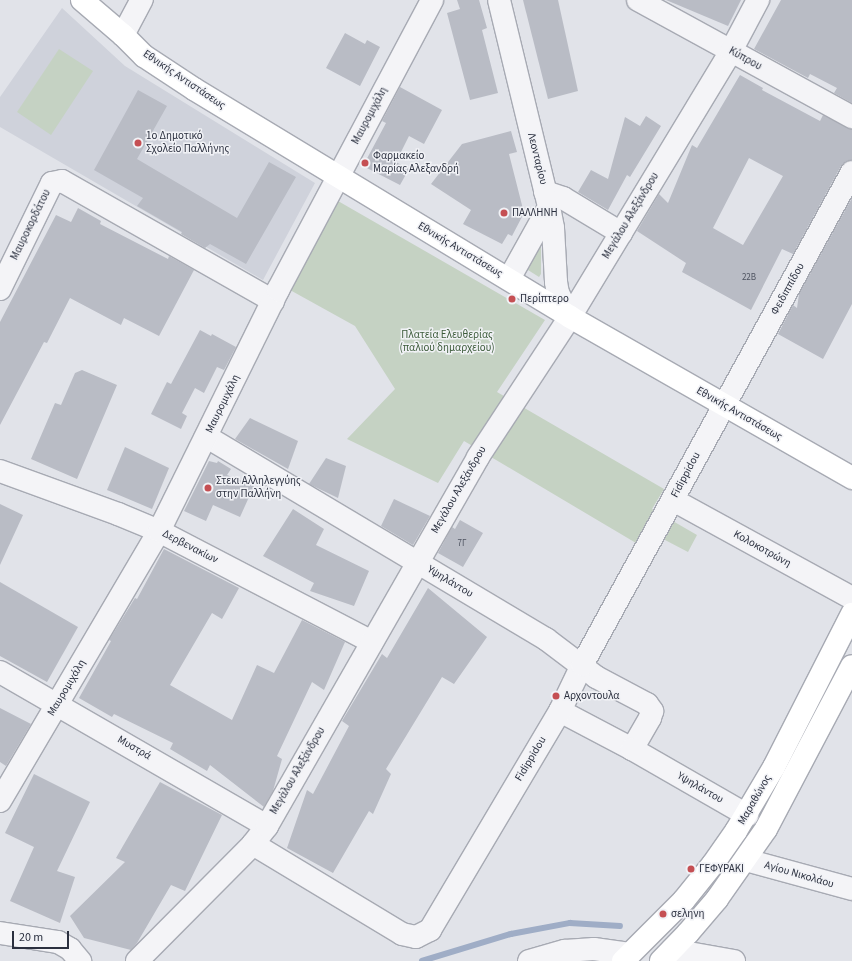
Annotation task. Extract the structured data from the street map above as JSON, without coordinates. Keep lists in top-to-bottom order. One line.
{"streets":{"main road":["Εθνικής Αντιστάσεως","Μαραθώνος"],"street":["Κύπρου","Μαυρομιχάλη","Λεονταρίου","Μεγάλου Αλεξάνδρου","Μαυροκορδάτου","Φειδιππίδου","Fidippidou","Δερβενακίων","Κολοκοτρώνη","Υψηλάντου","Μυστρά","Αγίου Νικολάου"]},"crossings":[["Κύπρου","Μεγάλου Αλεξάνδρου"],["Εθνικής Αντιστάσεως","Μαυρομιχάλη"],["Εθνικής Αντιστάσεως","Λεονταρίου"],["Εθνικής Αντιστάσεως","Μεγάλου Αλεξάνδρου"],["Εθνικής Αντιστάσεως","Φειδιππίδου"],["Εθνικής Αντιστάσεως","Fidippidou"],["Μαυρομιχάλη","Μαυροκορδάτου"],["Μαυρομιχάλη","Δερβενακίων"],["Μαυρομιχάλη","Υψηλάντου"],["Μαυρομιχάλη","Μυστρά"],["Λεονταρίου","Μεγάλου Αλεξάνδρου"],["Μεγάλου Αλεξάνδρου","Fidippidou"],["Μεγάλου Αλεξάνδρου","Δερβενακίων"],["Μεγάλου Αλεξάνδρου","Υψηλάντου"],["Μεγάλου Αλεξάνδρου","Μυστρά"],["Φειδιππίδου","Fidippidou"],["Fidippidou","Κολοκοτρώνη"],["Fidippidou","Υψηλάντου"],["Υψηλάντου","Μαραθώνος"]],"parks":["Πλατεία Ελευθερίας (παλιού δημαρχείου)"],"places":["1ο Δημοτικό Σχολείο Παλλήνης","Φαρμακείο Μαρίας Αλεξανδρή","ΠΑΛΛΗΝΗ","Περίπτερο","Στεκι Αλληλεγγύης στην Παλλήνη","Αρχοντουλα","ΓΕΦΥΡΑΚΙ","σεληνη"],"house_numbers":["22Β","7Γ"],"scale_bar":"20 m"}
